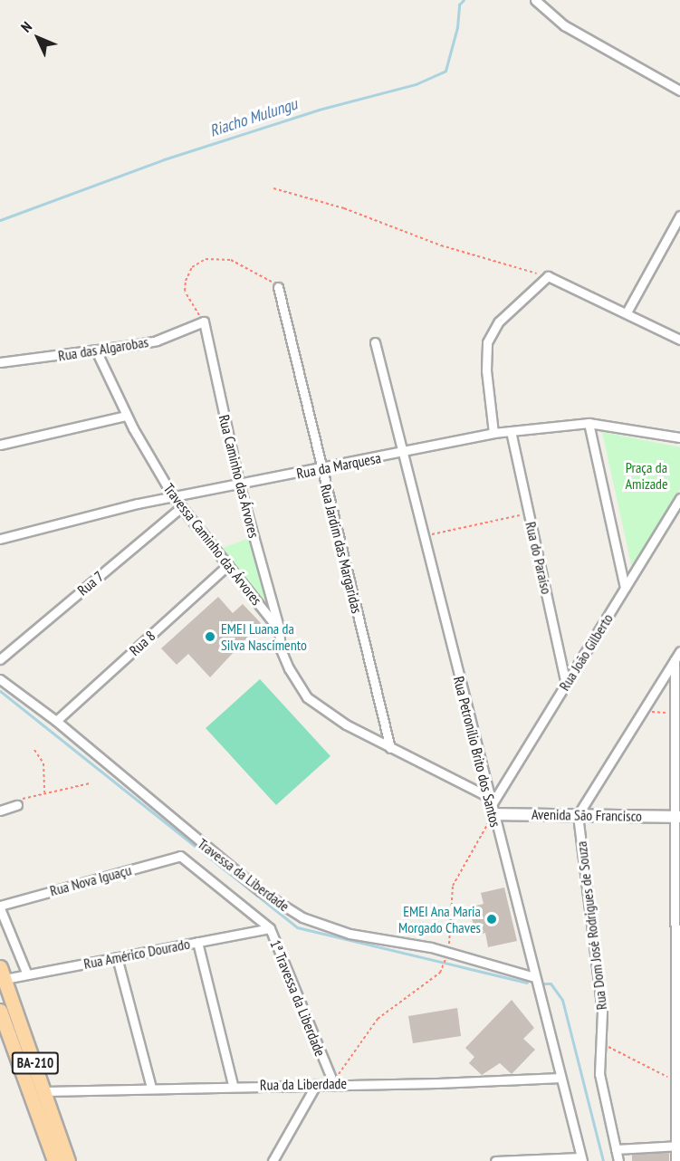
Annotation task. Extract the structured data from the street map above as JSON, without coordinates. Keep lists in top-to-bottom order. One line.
{"streets":{"main road":["BA-210"],"street":["Rua das Algarobas","Rua da Marquesa","Rua Caminho das Árvores","Travessa Caminho das Árvores","Rua Jardim das Margaridas","Rua do Paraíso","Rua 7","Rua 8","Rua João Gilberto","Rua Petronílio Brito dos Santos","Avenida São Francisco","Travessa da Liberdade","Rua Nova Iguaçu","Rua Dom José Rodrigues de Souza","Rua Américo Dourado","1ª Travessa da Liberdade","Rua da Liberdade"]},"crossings":[["Rua das Algarobas","Rua Caminho das Árvores"],["Rua das Algarobas","Travessa Caminho das Árvores"],["Rua da Marquesa","Rua Caminho das Árvores"],["Rua da Marquesa","Travessa Caminho das Árvores"],["Rua da Marquesa","Rua Jardim das Margaridas"],["Rua da Marquesa","Rua do Paraíso"],["Rua da Marquesa","Rua Petronílio Brito dos Santos"],["Rua Caminho das Árvores","Travessa Caminho das Árvores"],["Travessa Caminho das Árvores","Rua 7"],["Travessa Caminho das Árvores","Rua 8"],["Rua do Paraíso","Rua João Gilberto"],["Rua 8","Travessa da Liberdade"],["Rua João Gilberto","Rua Petronílio Brito dos Santos"],["Rua João Gilberto","Avenida São Francisco"],["Rua Petronílio Brito dos Santos","Avenida São Francisco"],["Rua Petronílio Brito dos Santos","Travessa da Liberdade"],["Rua Petronílio Brito dos Santos","Rua da Liberdade"],["Avenida São Francisco","Rua Dom José Rodrigues de Souza"],["Rua Nova Iguaçu","1ª Travessa da Liberdade"],["Rua Américo Dourado","1ª Travessa da Liberdade"],["Rua Américo Dourado","BA-210"],["1ª Travessa da Liberdade","Rua da Liberdade"],["BA-210","Rua da Liberdade"]],"water":["Riacho Mulungu"],"parks":["Praça da Amizade"],"places":["EMEI Luana da Silva Nascimento","EMEI Ana Maria Morgado Chaves"],"north":"top left"}
